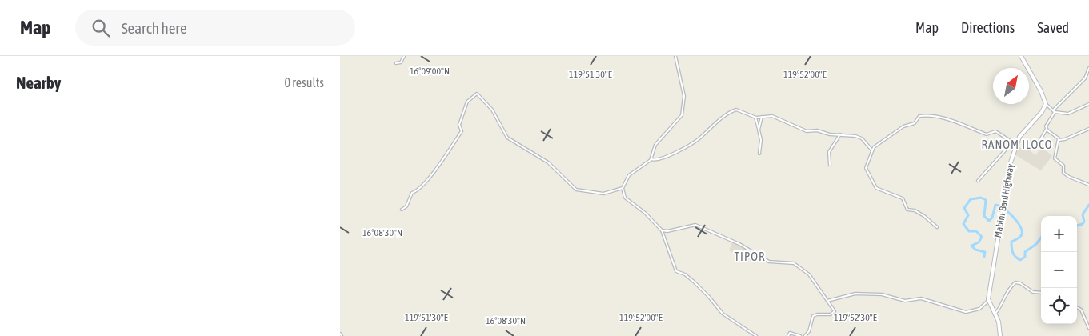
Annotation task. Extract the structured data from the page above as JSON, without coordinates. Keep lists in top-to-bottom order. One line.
{"streets":{"main road":["Mabini-Bani Highway"]},"districts":["RANOM ILOCO","TIPOR"],"north":"top right","page":{"header":"Map","search":"Search here","nav":["Map","Directions","Saved"],"heading":["Nearby","0 results"],"map_buttons":["+","−"]},"coordinates":["16°09'00\"N","119°51'30\"E","119°52'00\"E","16°08'30\"N","119°52'30\"E"]}
